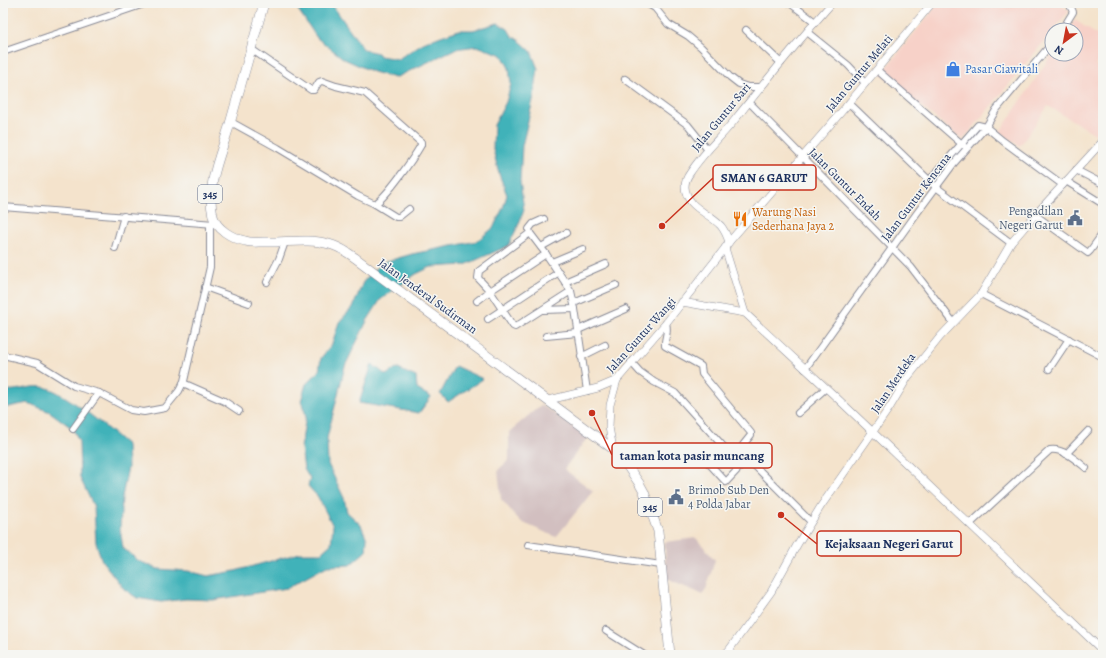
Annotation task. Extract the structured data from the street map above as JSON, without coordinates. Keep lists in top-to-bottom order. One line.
{"streets":{"main road":["345","Jalan Jenderal Sudirman"],"street":["Jalan Guntur Melati","Jalan Guntur Sari","Jalan Guntur Endah","Jalan Guntur Kencana","Jalan Guntur Wangi","Jalan Merdeka"]},"crossings":[["Jalan Guntur Melati","Jalan Guntur Sari"],["Jalan Guntur Melati","Jalan Guntur Endah"],["Jalan Guntur Melati","Jalan Guntur Wangi"],["Jalan Guntur Sari","Jalan Guntur Endah"],["Jalan Guntur Sari","Jalan Guntur Wangi"],["Jalan Guntur Endah","Jalan Guntur Kencana"],["Jalan Guntur Endah","Jalan Merdeka"],["345","Jalan Jenderal Sudirman"],["Jalan Jenderal Sudirman","Jalan Guntur Wangi"]],"places":{"shop":["Pasar Ciawitali"],"public building":["Pengadilan Negeri Garut","Brimob Sub Den 4 Polda Jabar"],"restaurant":["Warung Nasi Sederhana Jaya 2"],"other":["SMAN 6 GARUT","taman kota pasir muncang","Kejaksaan Negeri Garut"]},"north":"bottom left"}
